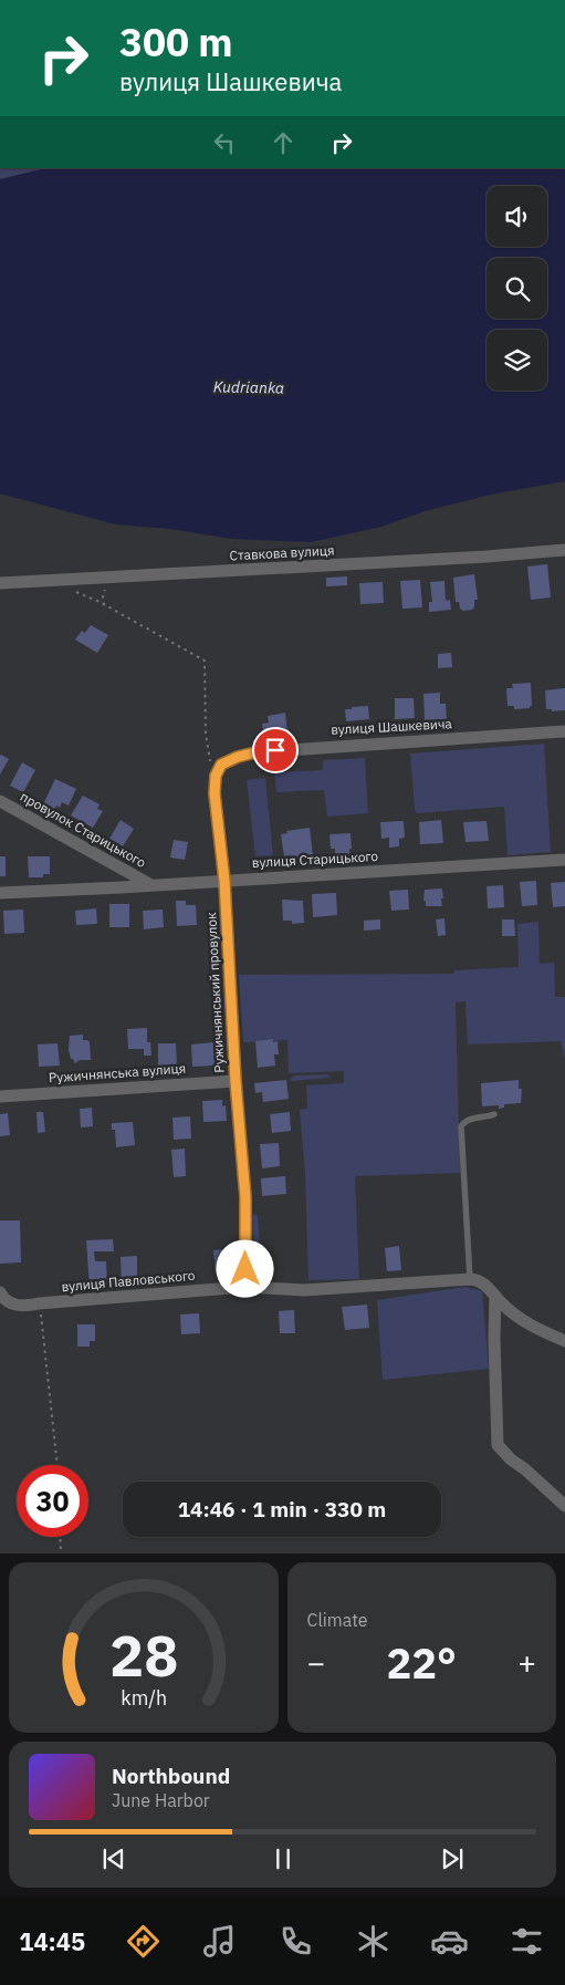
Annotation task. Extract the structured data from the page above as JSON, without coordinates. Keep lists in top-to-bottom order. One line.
{"streets":{"street":["Ставкова вулиця","вулиця Шашкевича","провулок Старицького","вулиця Старицького","Ружичнянський провулок","Ружичнянська вулиця","вулиця Павловського"]},"crossings":[["вулиця Шашкевича","Ружичнянський провулок"],["провулок Старицького","вулиця Старицького"],["вулиця Старицького","Ружичнянський провулок"],["Ружичнянський провулок","Ружичнянська вулиця"],["Ружичнянський провулок","вулиця Павловського"]],"water":["Kudrianka"],"page":{"turn":["300 m","вулиця Шашкевича"],"limit":"30","trip":"14:46 · 1 min · 330 m","tile":"Climate","heat":["−","22°","+"],"song":["Northbound","June Harbor"],"tabs":"14:45","gauge":["28","km/h"]}}
